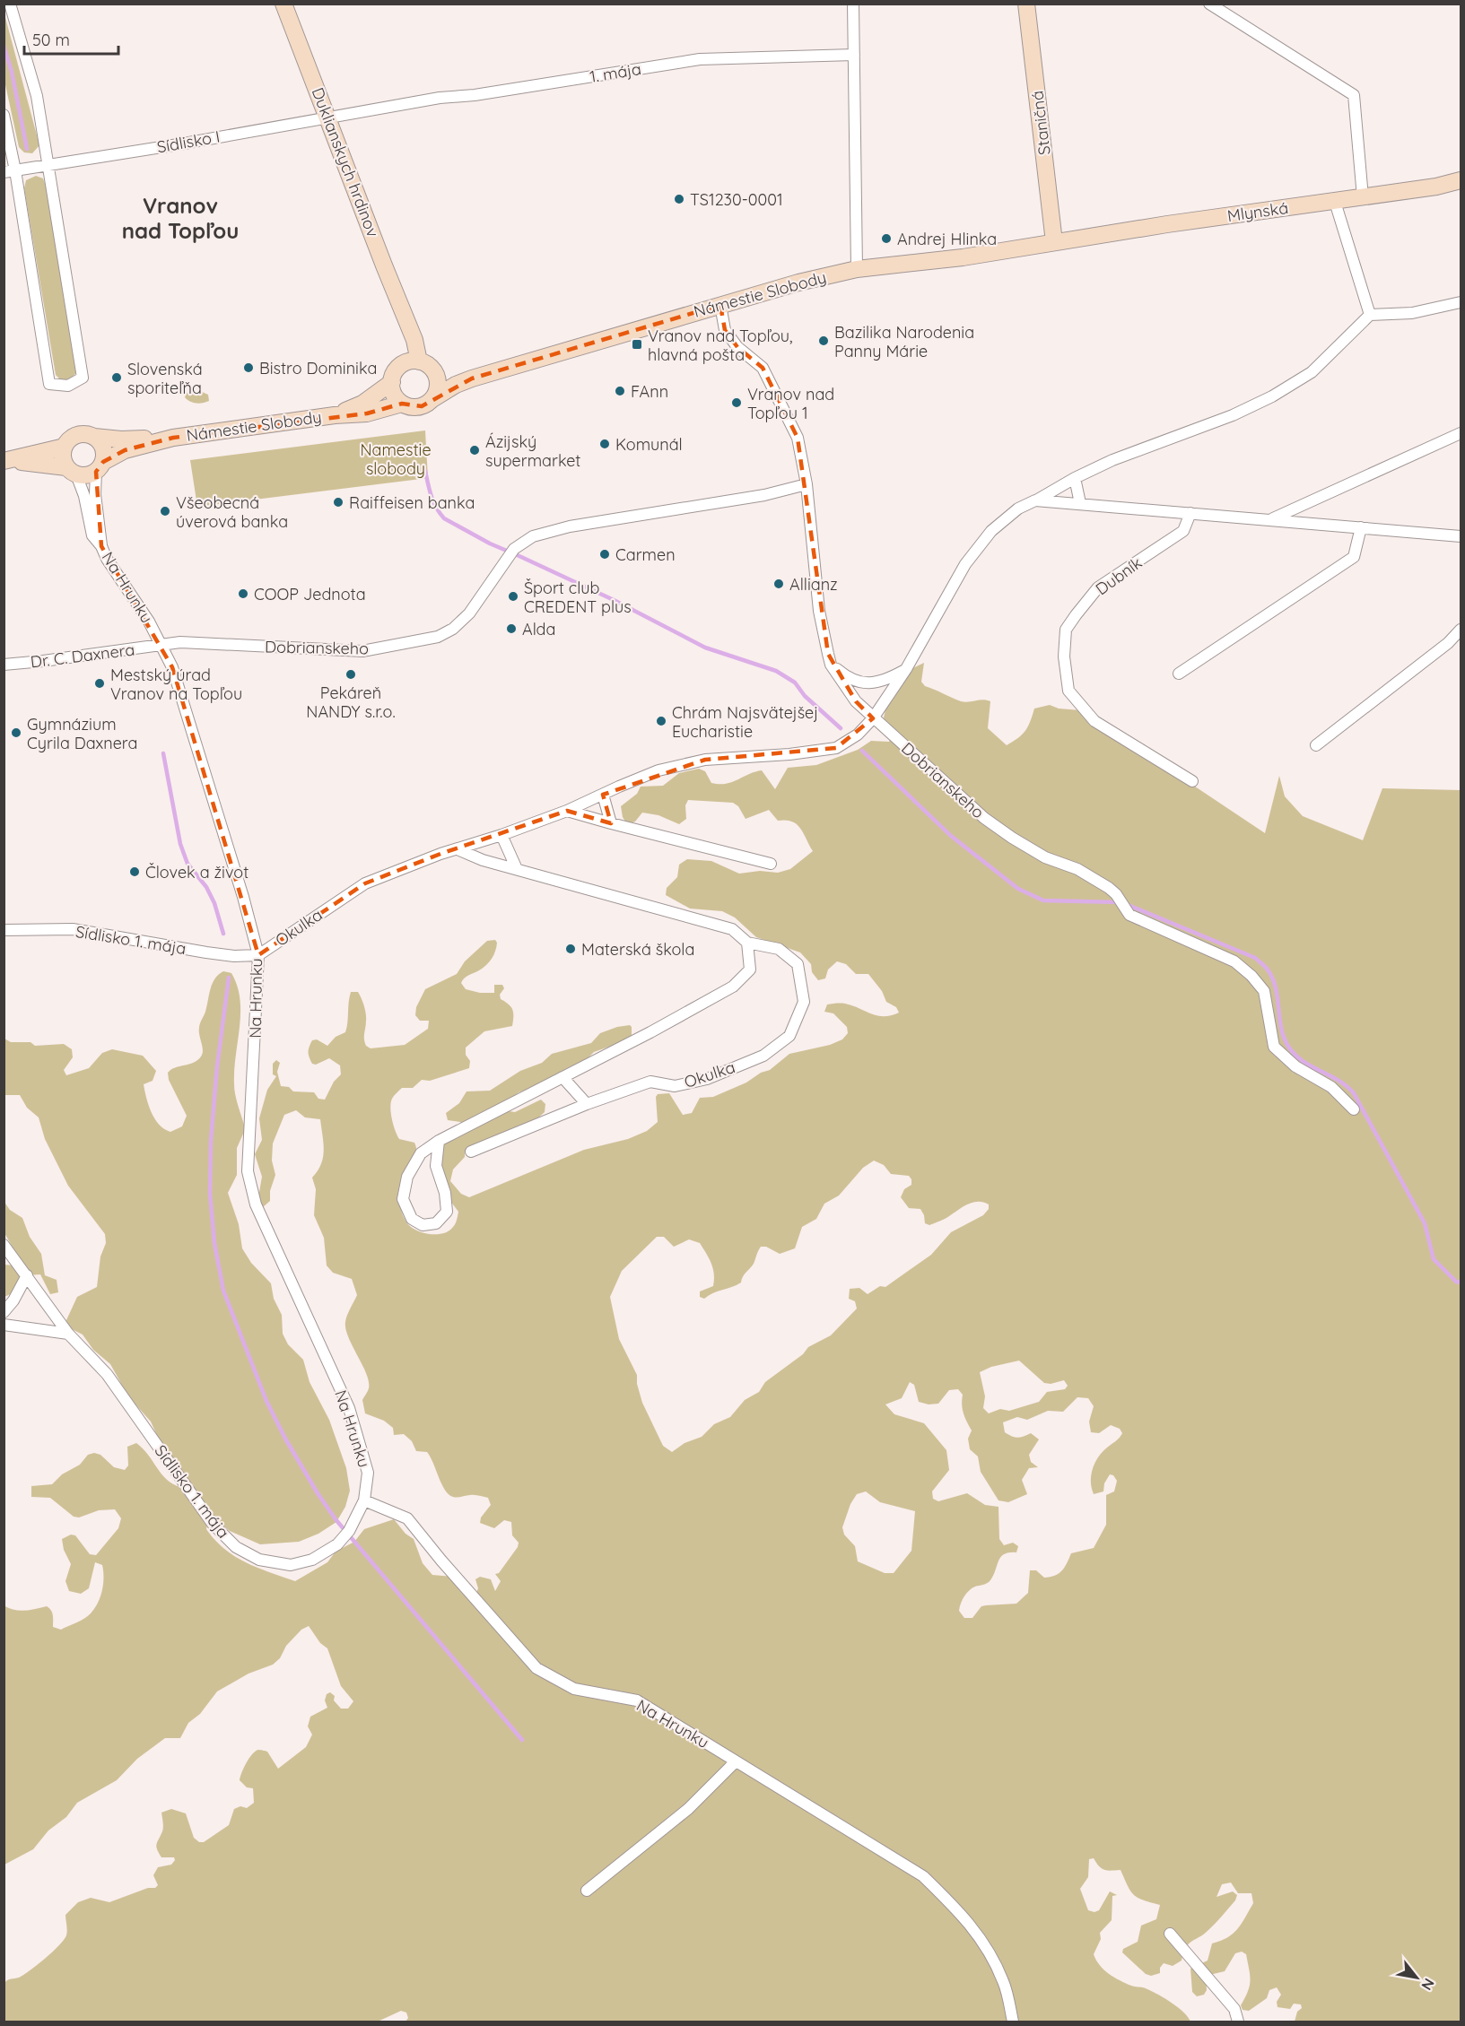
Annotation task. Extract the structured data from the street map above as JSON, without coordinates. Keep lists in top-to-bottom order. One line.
{"streets":{"street":["1. mája","Staničná","Sídlisko I","Duklianskych hrdinov","Mlynská","Námestie Slobody","Dubník","Na Hrunku","Dobrianskeho","Dr. C. Daxnera","Okulka","Sídlisko 1. mája"]},"crossings":[["1. mája","Sídlisko I"],["1. mája","Duklianskych hrdinov"],["Staničná","Mlynská"],["Staničná","Námestie Slobody"],["Sídlisko I","Duklianskych hrdinov"],["Mlynská","Námestie Slobody"],["Námestie Slobody","Na Hrunku"],["Námestie Slobody","Dobrianskeho"],["Na Hrunku","Dobrianskeho"],["Na Hrunku","Dr. C. Daxnera"],["Na Hrunku","Okulka"],["Na Hrunku","Sídlisko 1. mája"],["Dobrianskeho","Dr. C. Daxnera"],["Dobrianskeho","Okulka"],["Okulka","Sídlisko 1. mája"]],"districts":["Vranov nad Topľou"],"parks":["Namestie slobody"],"places":{"other":["TS1230-0001","Andrej Hlinka","Bazilika Narodenia Panny Márie","Bistro Dominika","Slovenská sporiteľňa","FAnn","Vranov nad Topľou 1","Komunál","Ázijský supermarket","Raiffeisen banka","Všeobecná úverová banka","Carmen","Allianz","COOP Jednota","Šport club CREDENT plus","Alda","Pekáreň NANDY s.r.o.","Mestský úrad Vranov na Topľou","Chrám Najsvätejšej Eucharistie","Gymnázium Cyrila Daxnera","Človek a život","Materská škola"],"transit":["Vranov nad Topľou, hlavná pošta"]},"scale_bar":"50 m","north":"bottom right"}
